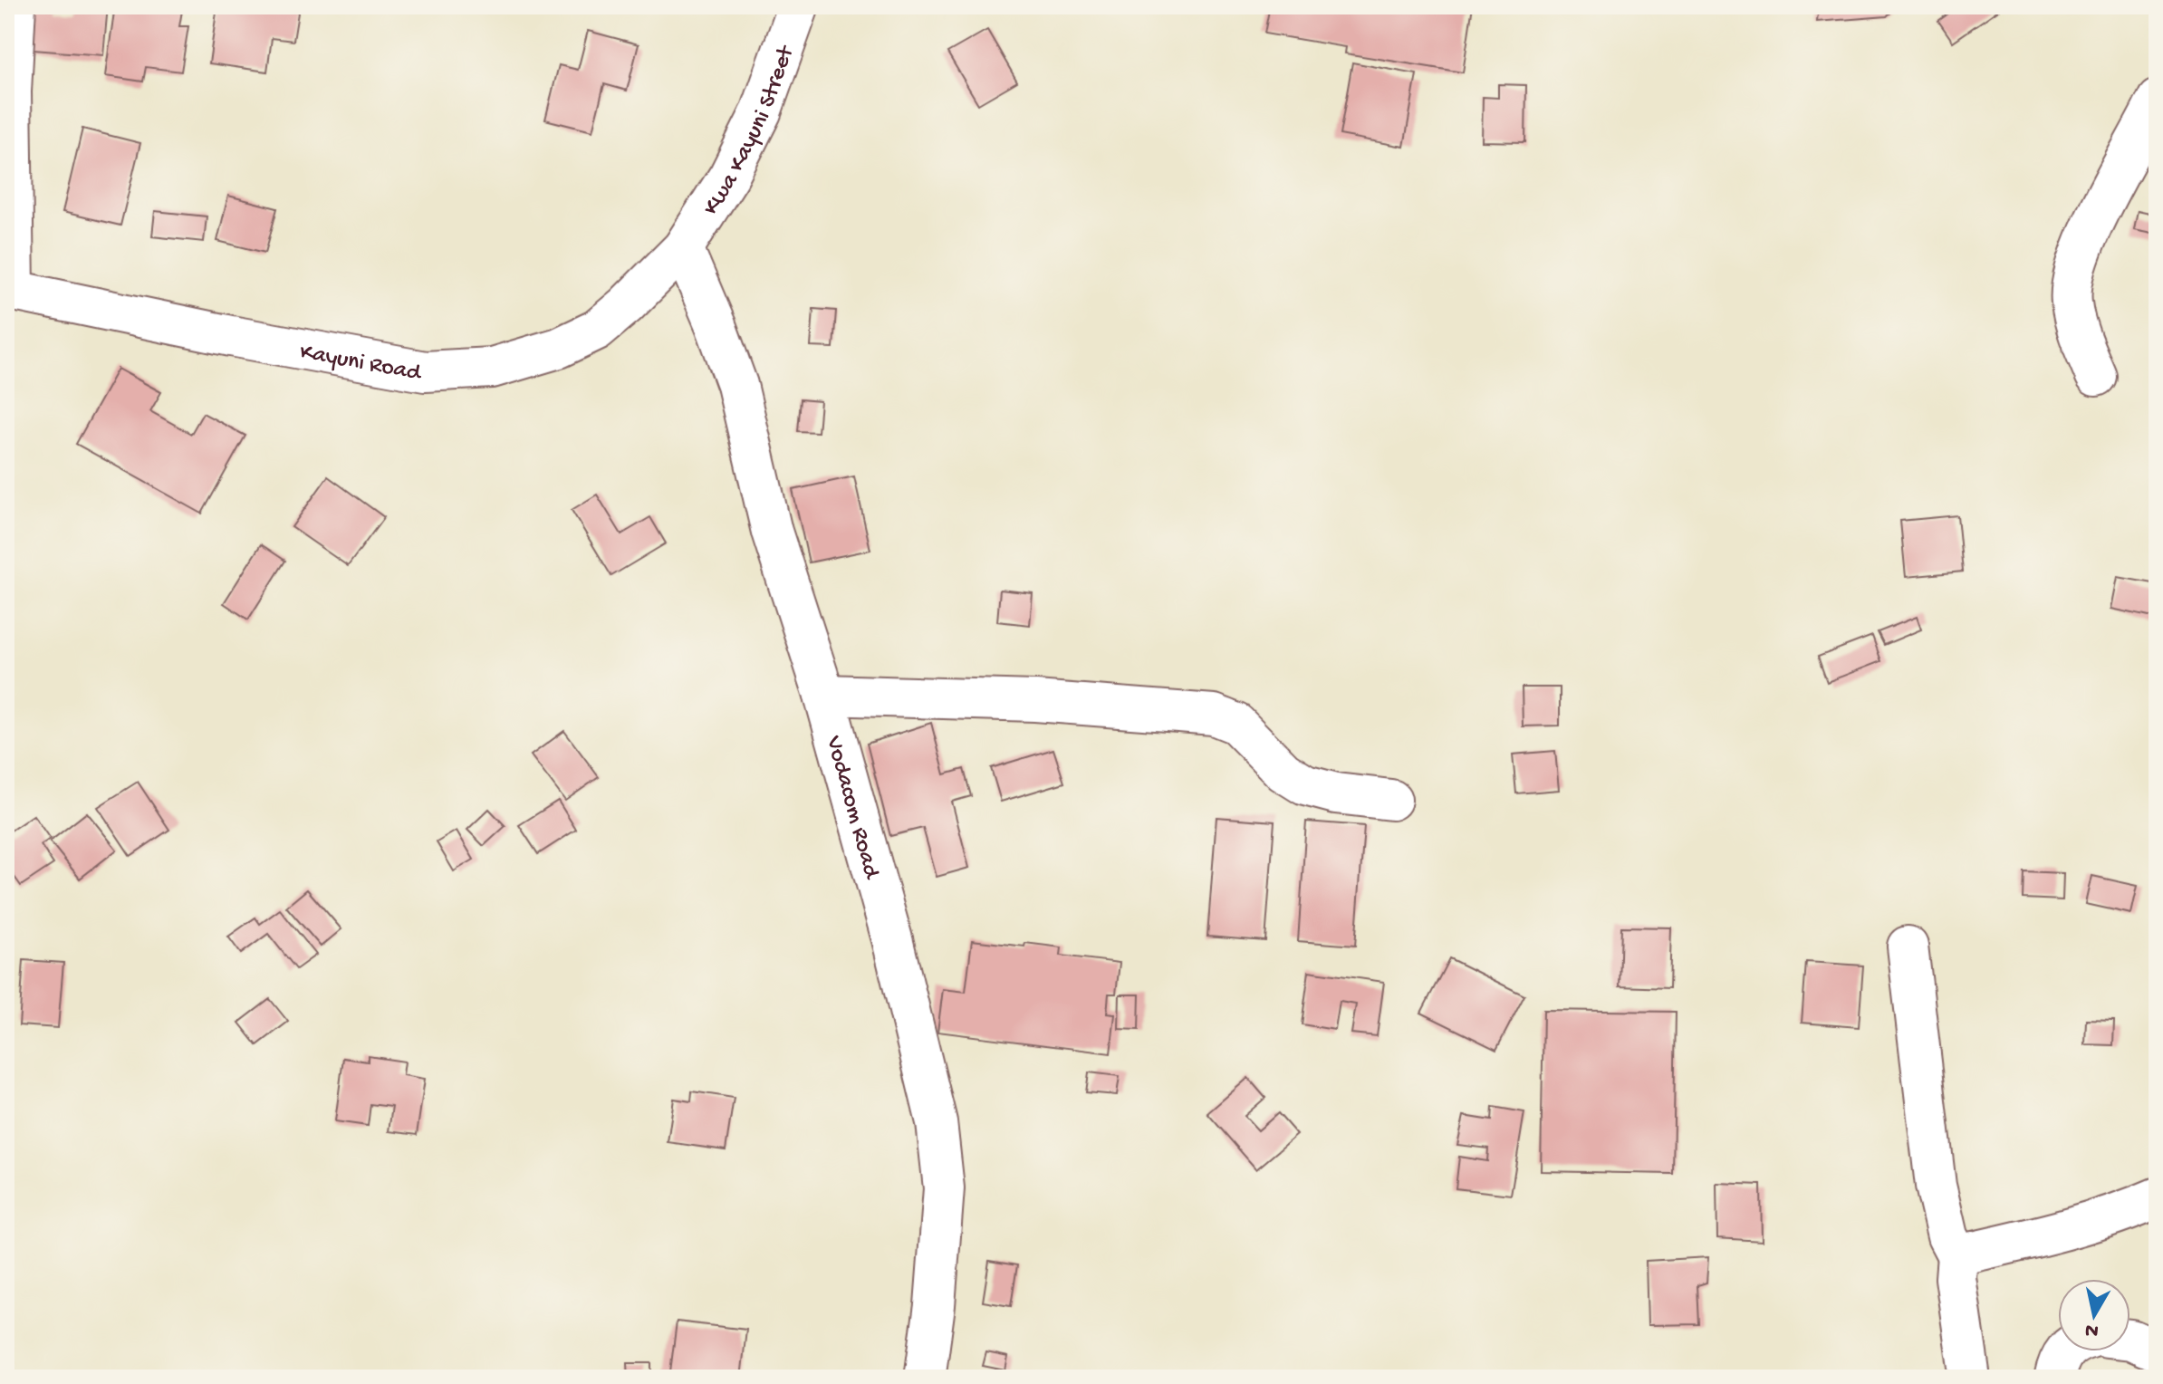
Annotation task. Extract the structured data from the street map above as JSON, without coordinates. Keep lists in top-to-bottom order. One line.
{"streets":{"street":["Kwa Kayuni Street","Kayuni Road","Vodacom Road"]},"crossings":[["Kwa Kayuni Street","Kayuni Road"],["Kwa Kayuni Street","Vodacom Road"],["Kayuni Road","Vodacom Road"]],"north":"bottom"}
